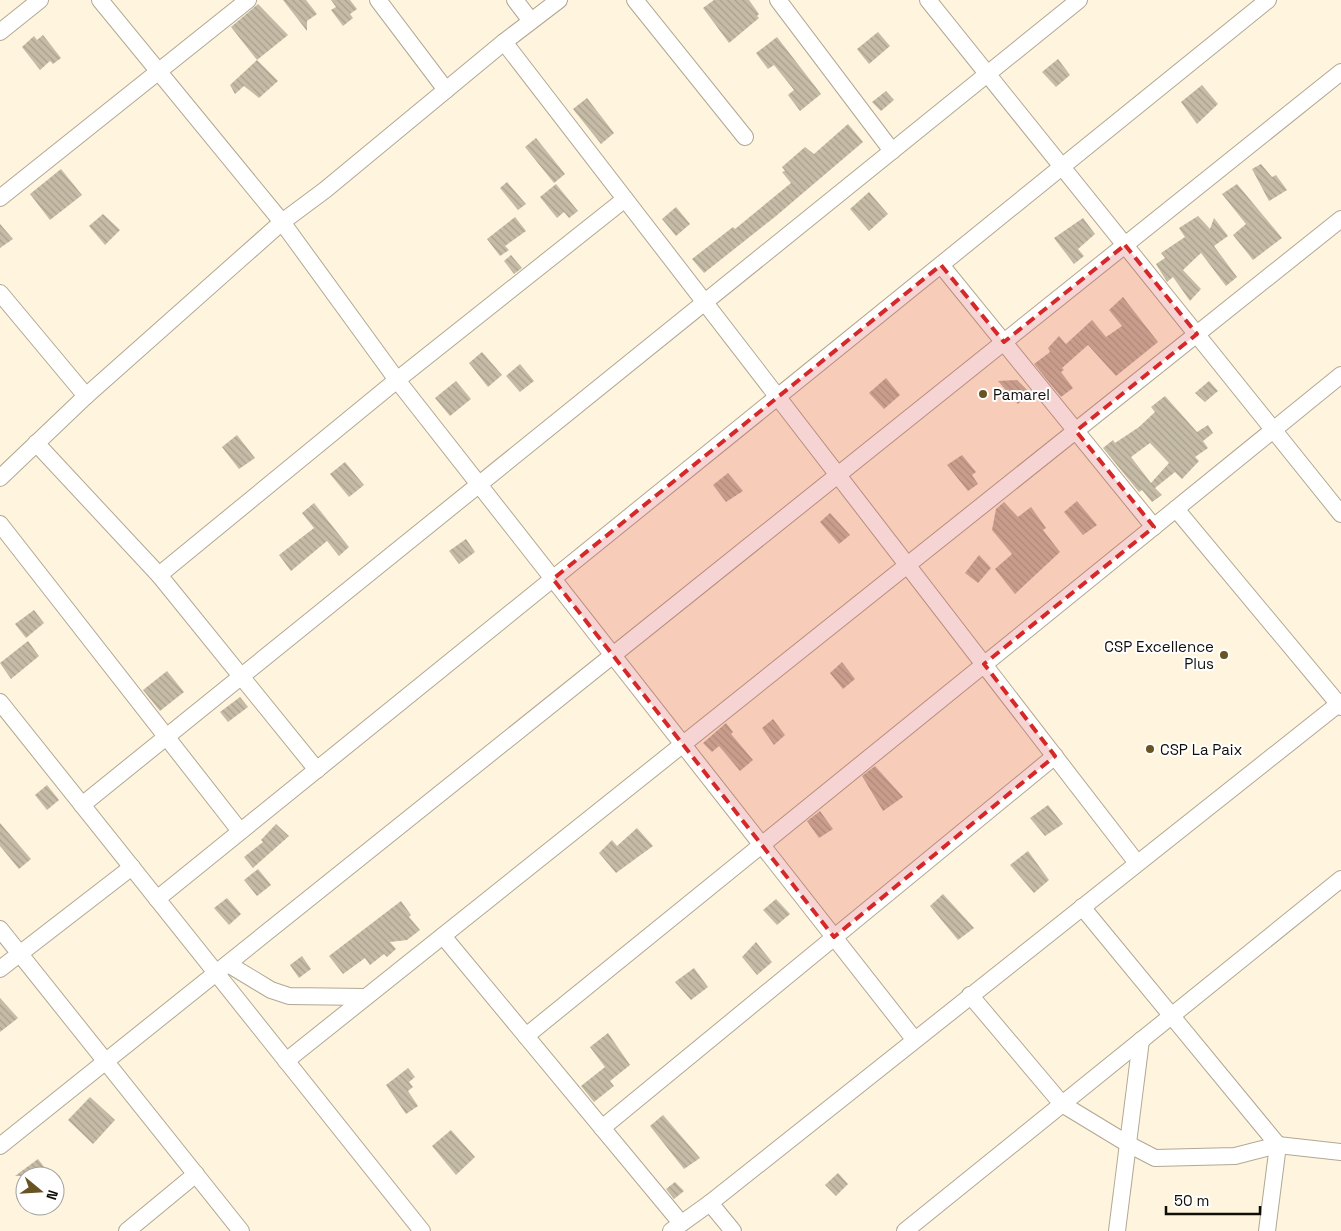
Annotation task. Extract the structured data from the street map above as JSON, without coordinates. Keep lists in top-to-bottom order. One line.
{"places":["Pamarel","CSP Excellence Plus","CSP La Paix"],"scale_bar":"50 m","north":"right"}
